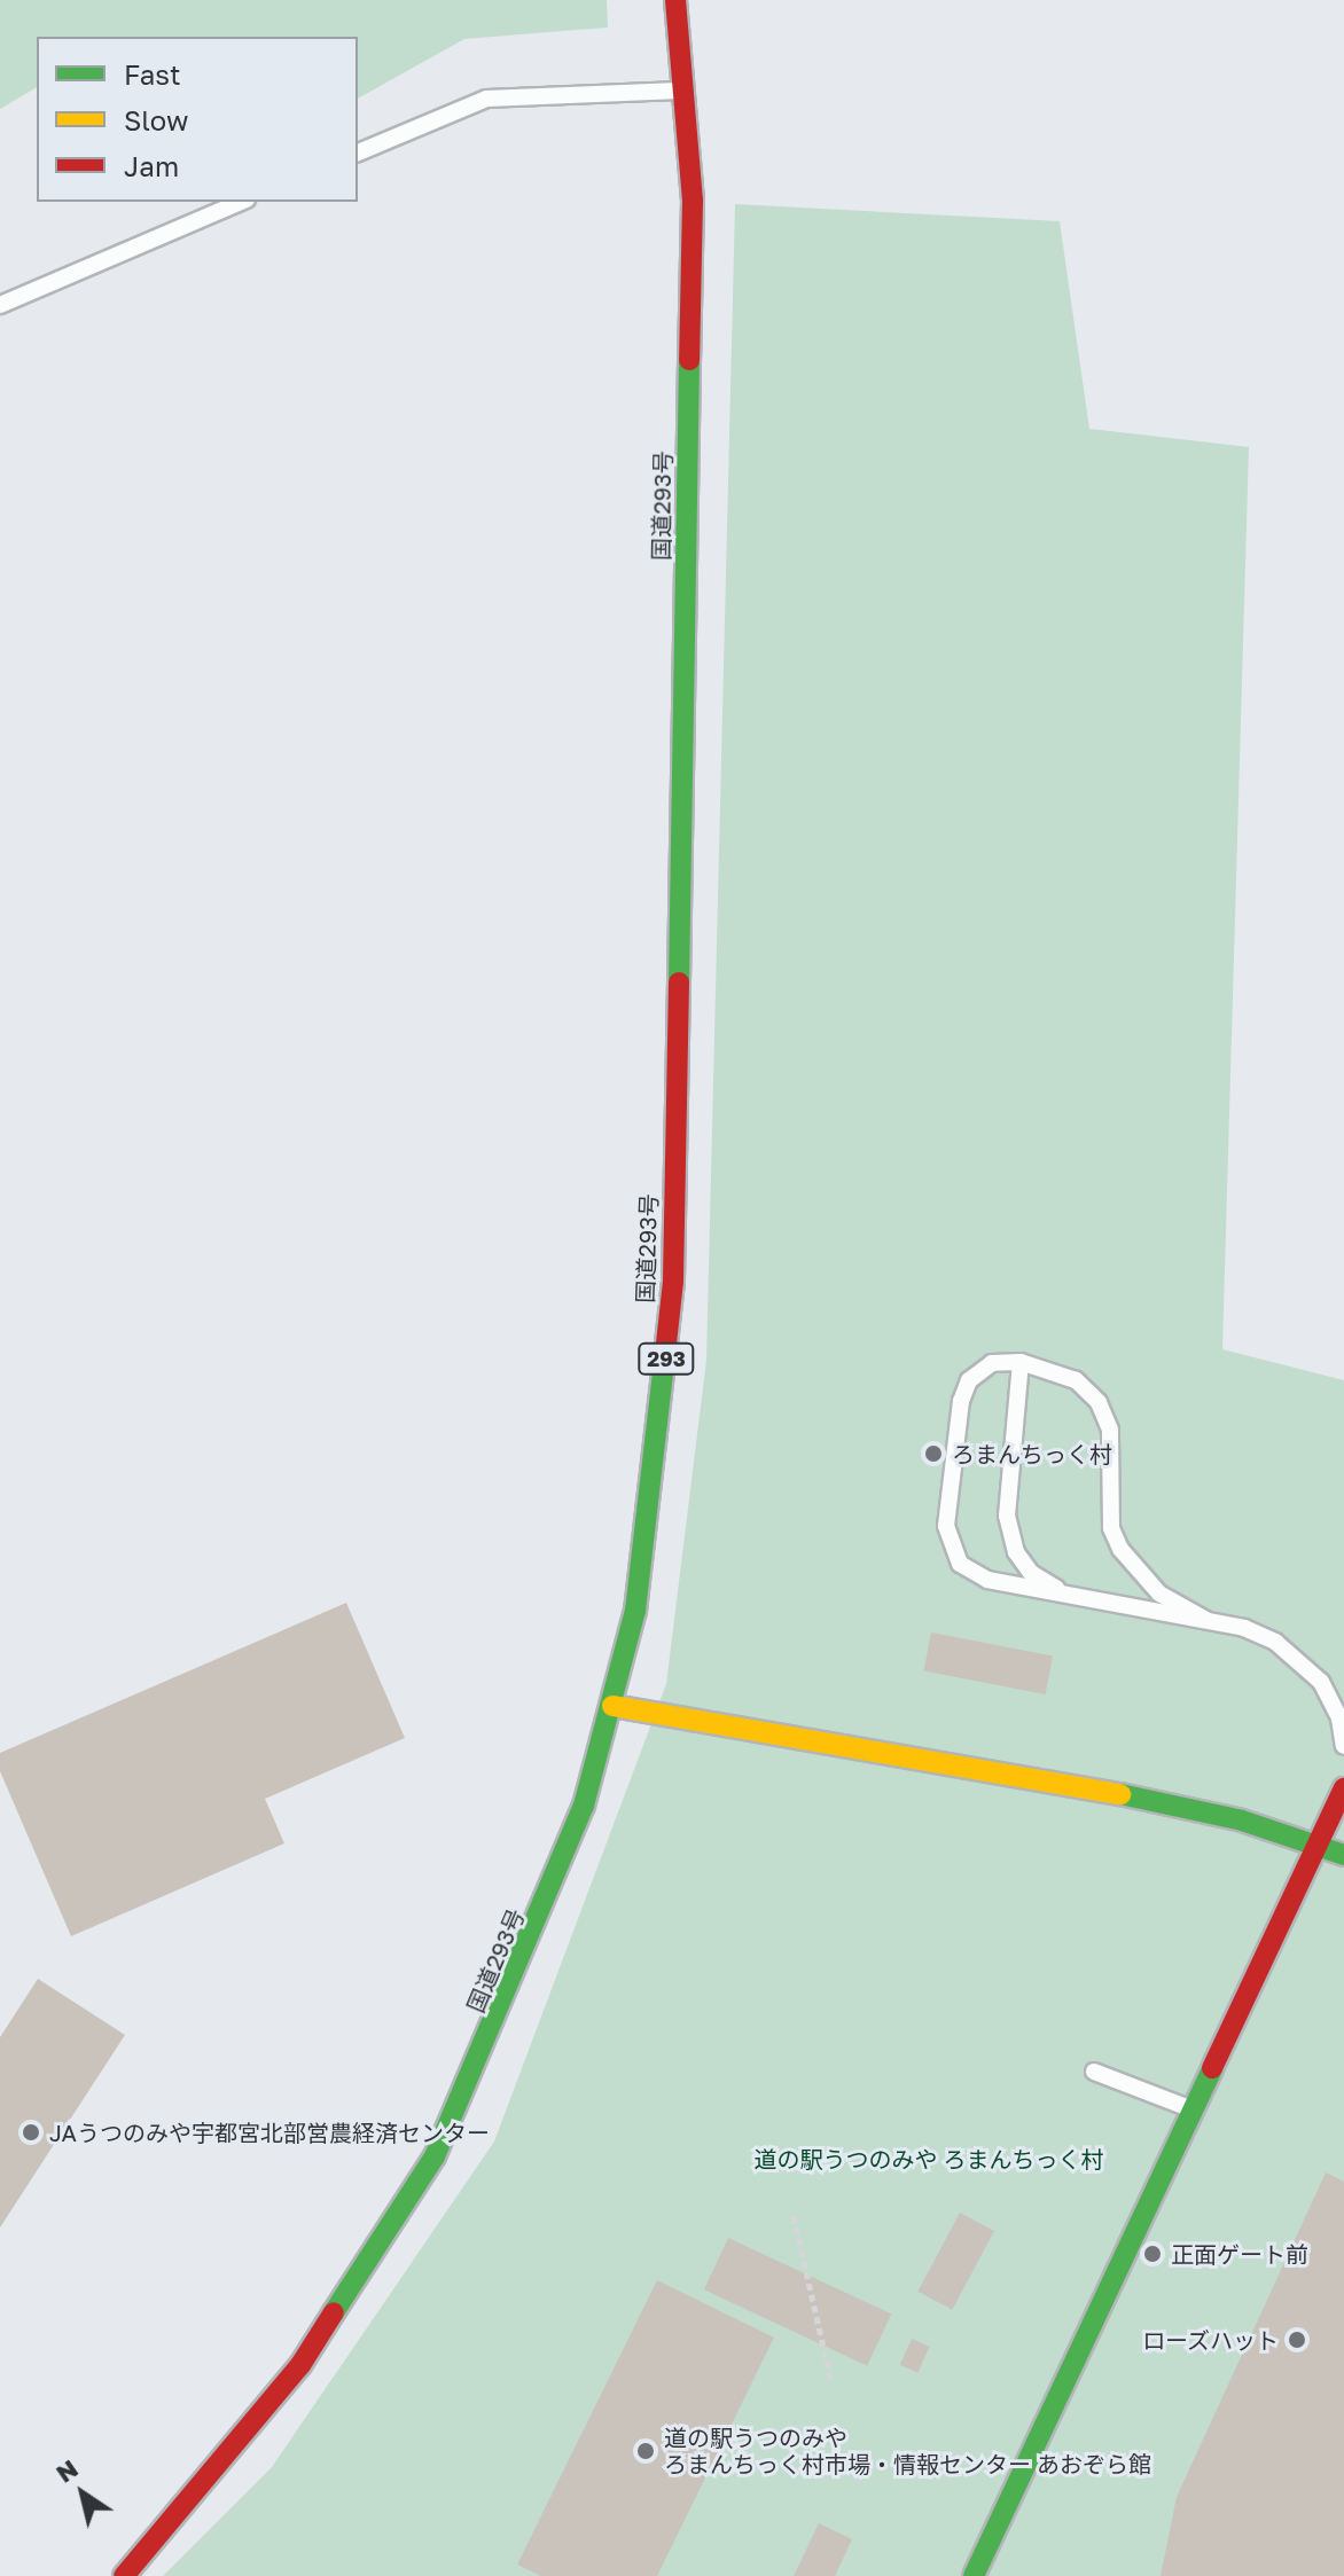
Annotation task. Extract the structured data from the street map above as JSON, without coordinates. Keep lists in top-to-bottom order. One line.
{"streets":{"main road":["国道293号","293"]},"parks":["道の駅うつのみや ろまんちっく村"],"places":["ろまんちっく村","JAうつのみや宇都宮北部営農経済センター","正面ゲート前","ローズハット","道の駅うつのみや ろまんちっく村市場・情報センター あおぞら館"],"legend":["Fast","Slow","Jam"],"north":"top left"}
